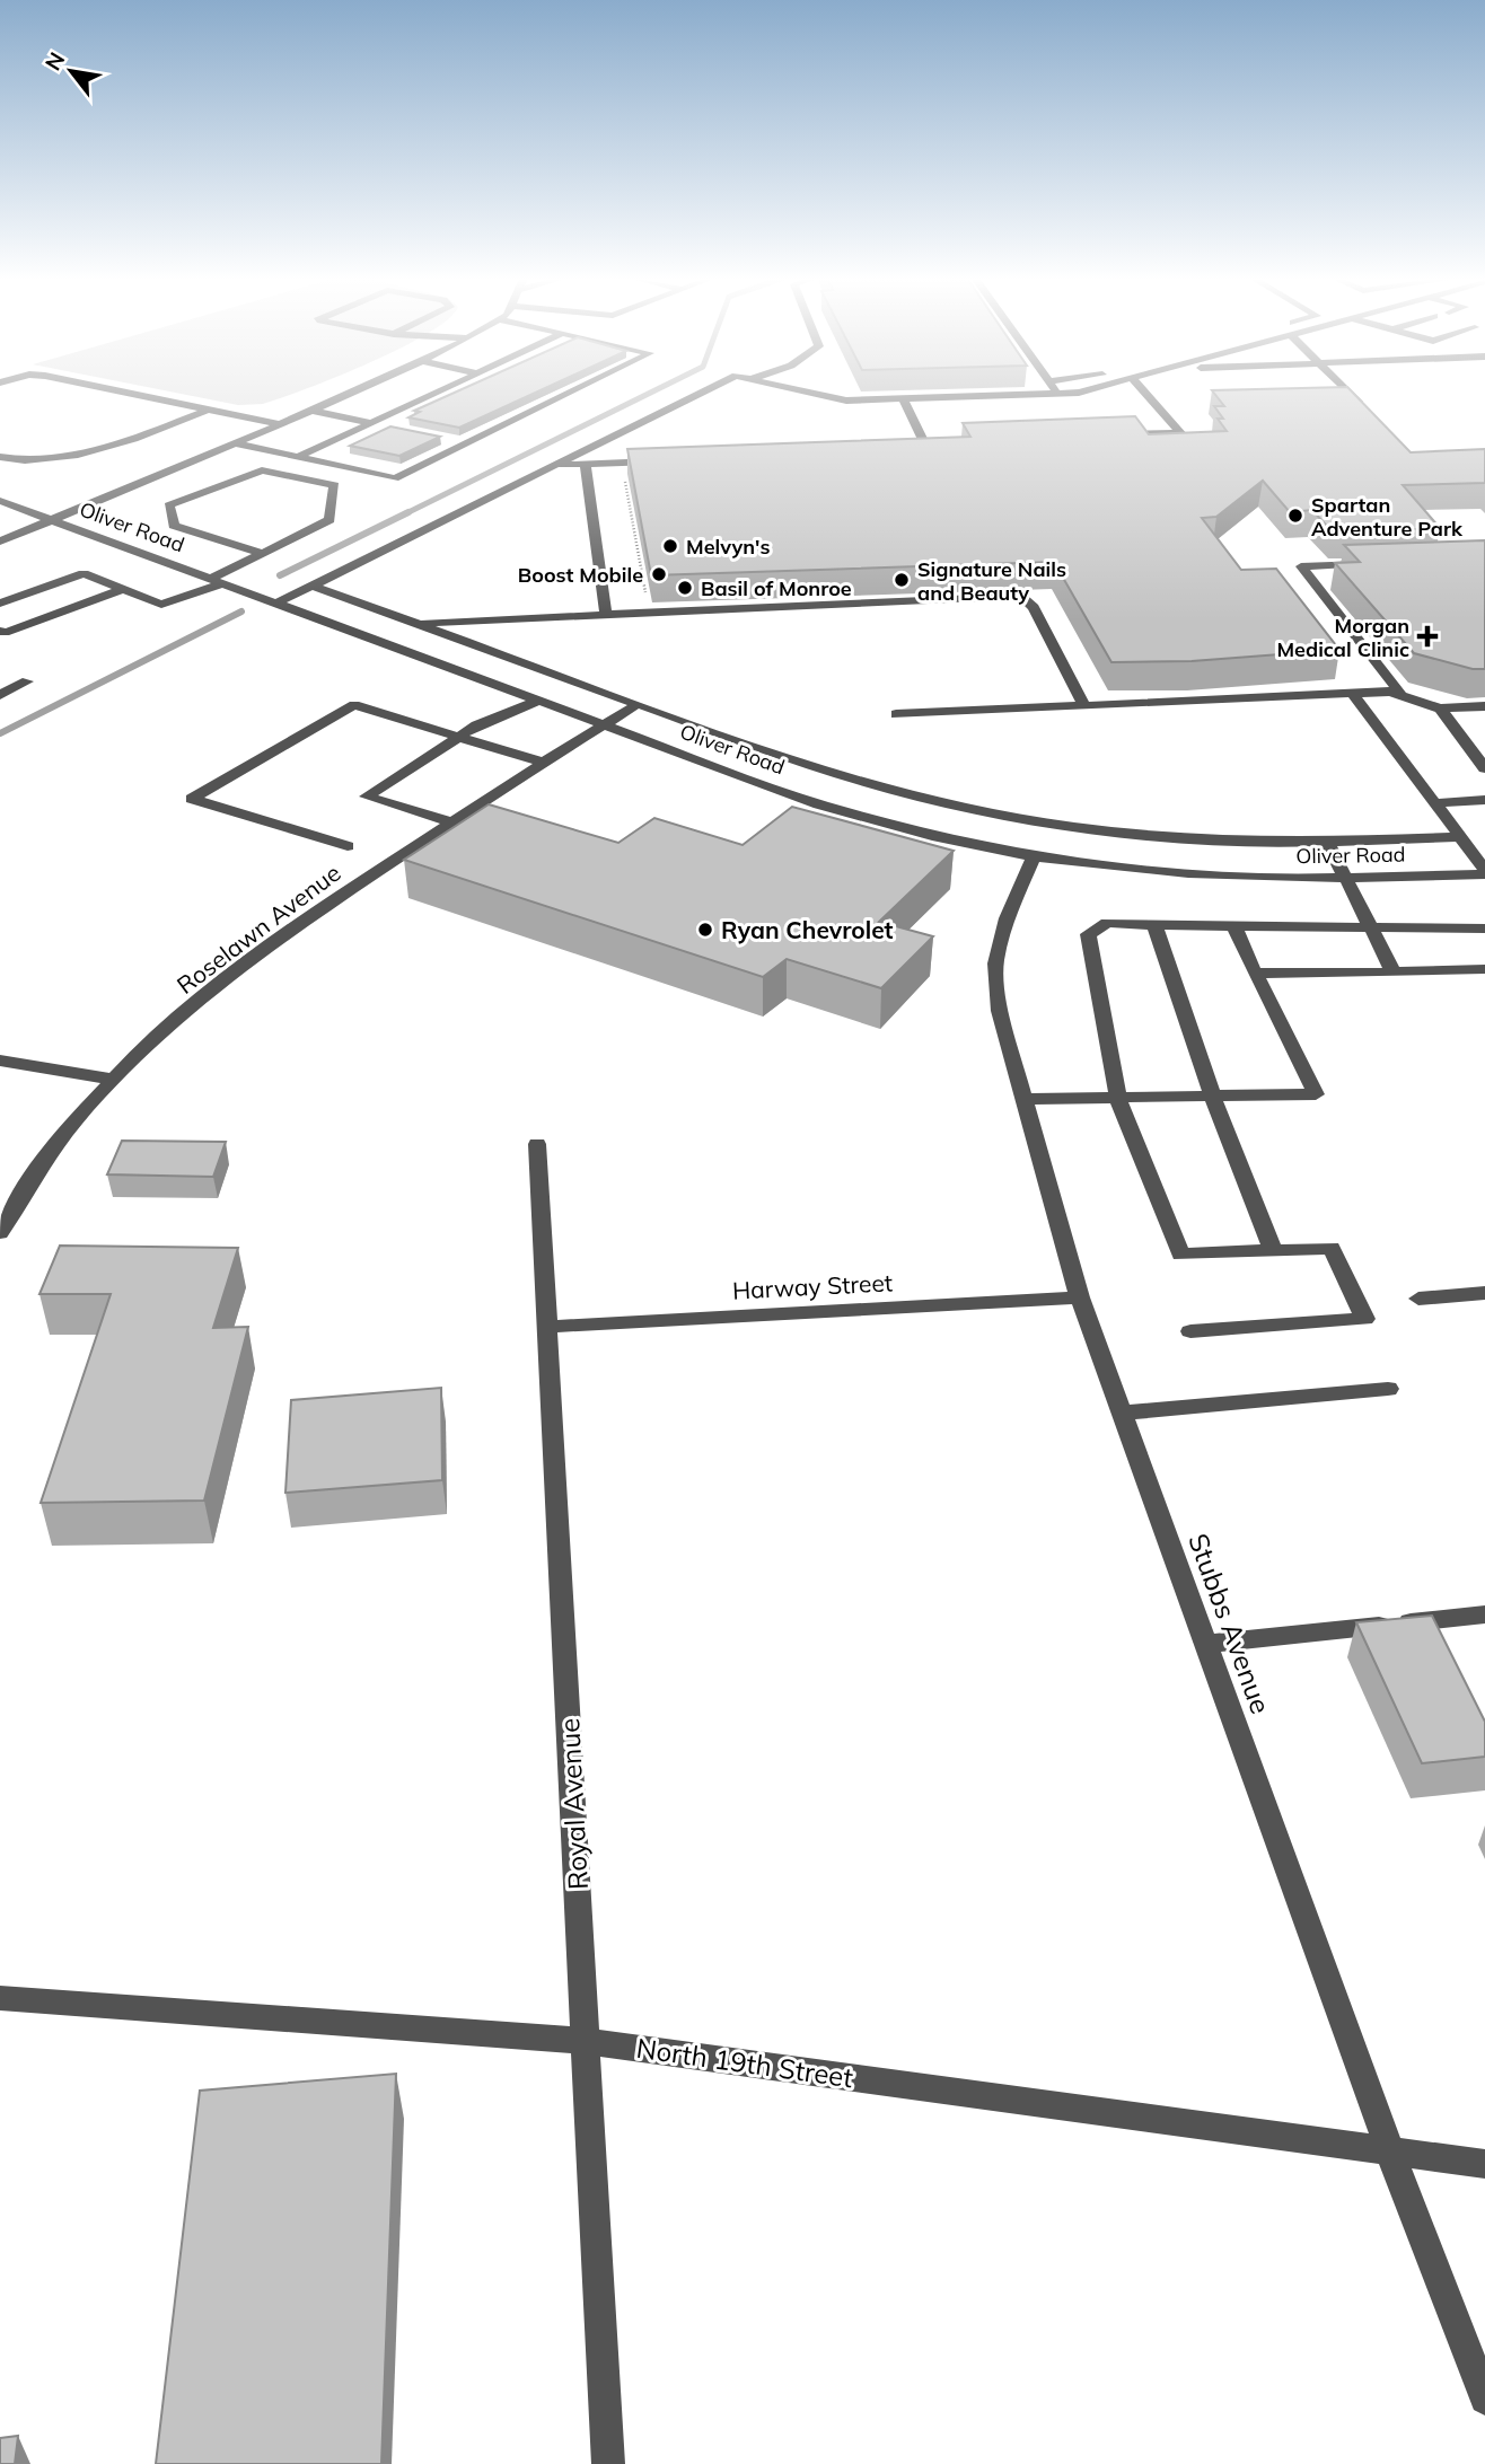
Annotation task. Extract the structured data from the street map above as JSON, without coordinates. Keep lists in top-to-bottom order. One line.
{"streets":{"street":["Oliver Road","Roselawn Avenue","Harway Street","Stubbs Avenue","Royal Avenue","North 19th Street"]},"crossings":[["Oliver Road","Roselawn Avenue"],["Oliver Road","Stubbs Avenue"],["Harway Street","Stubbs Avenue"],["Harway Street","Royal Avenue"],["Stubbs Avenue","North 19th Street"],["Royal Avenue","North 19th Street"]],"places":{"other":["Spartan Adventure Park","Melvyn's","Boost Mobile","Signature Nails and Beauty","Basil of Monroe","Ryan Chevrolet"],"health":["Morgan Medical Clinic"]},"north":"top left"}
